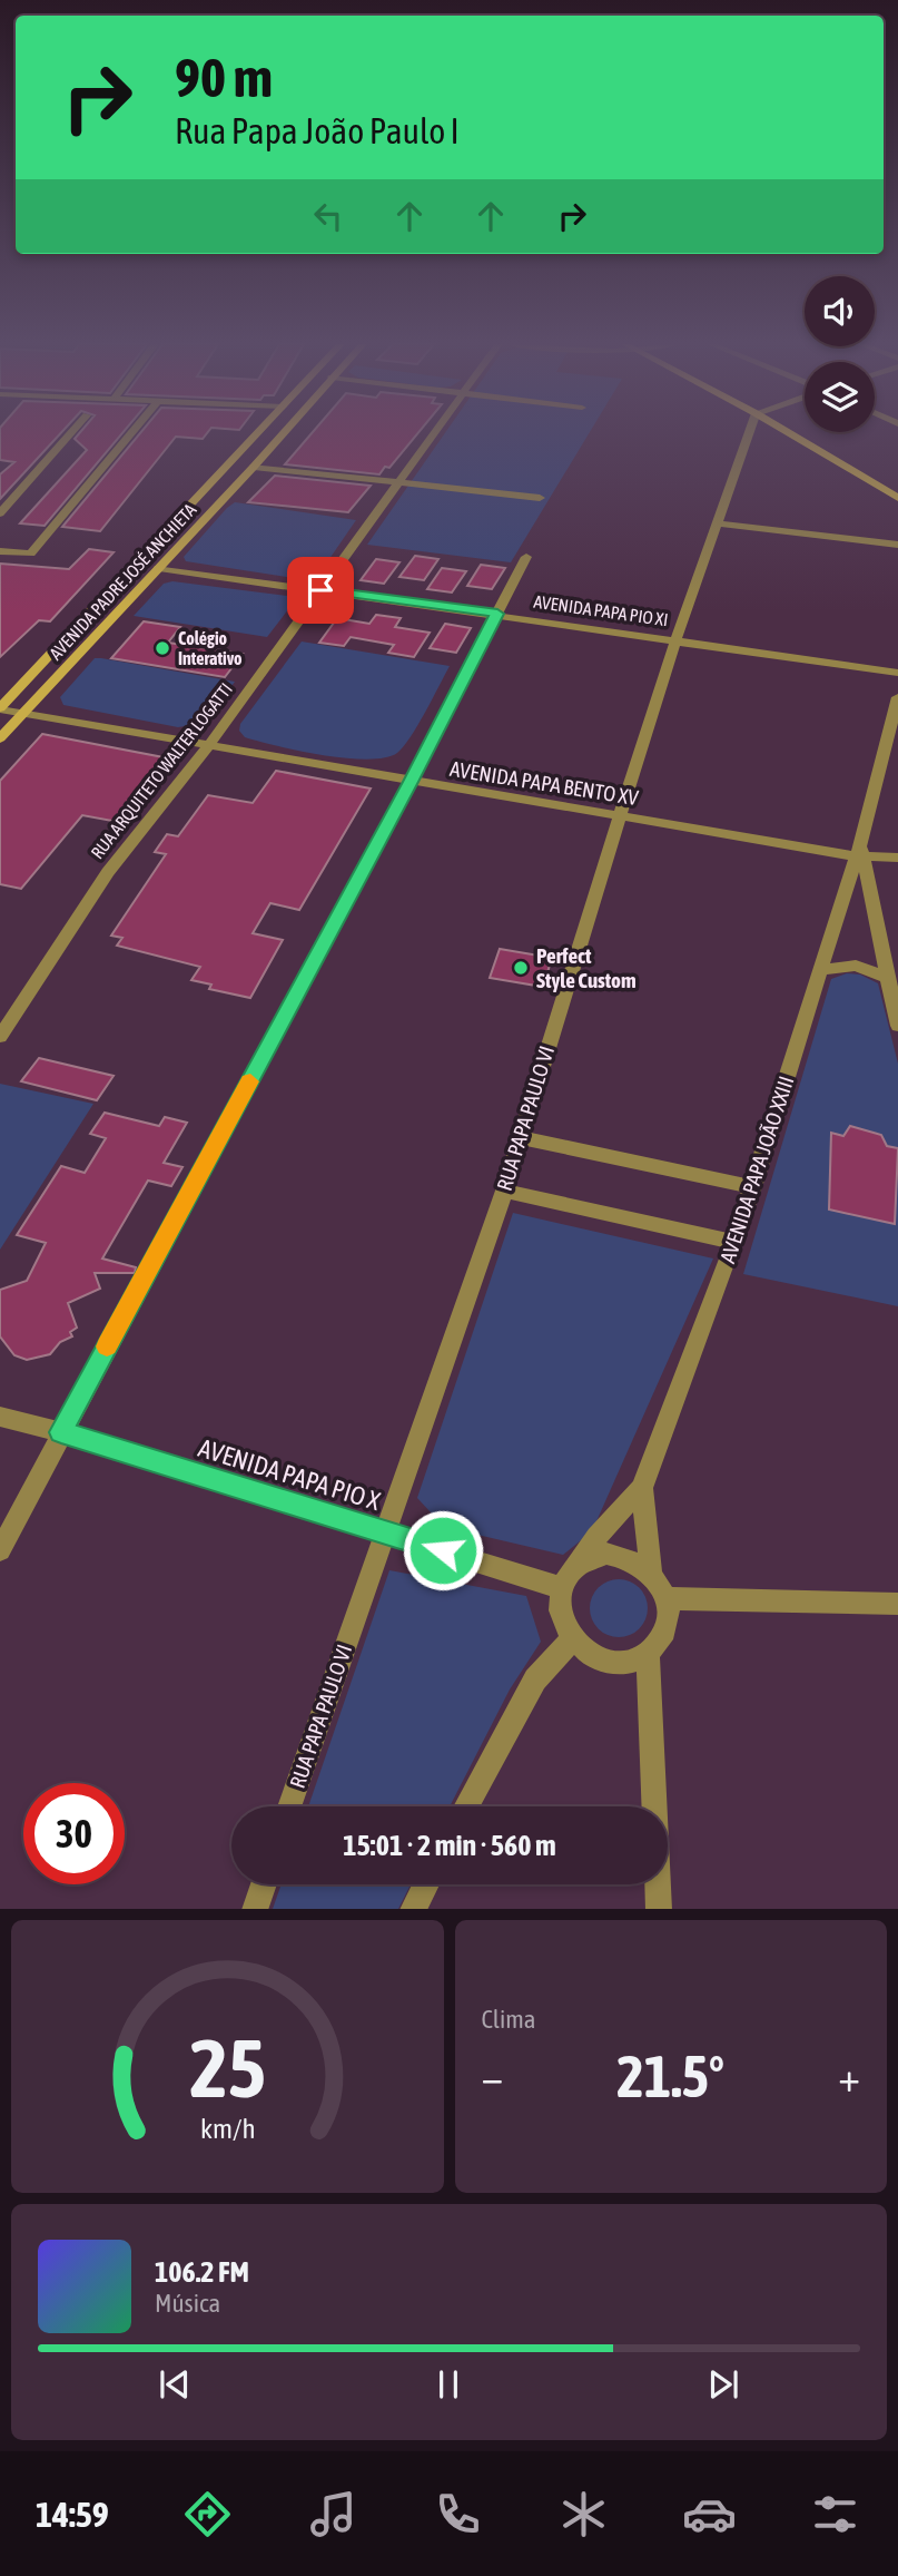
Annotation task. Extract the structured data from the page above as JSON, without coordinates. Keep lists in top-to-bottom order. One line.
{"streets":{"main road":["AVENIDA PADRE JOSÉ ANCHIETA"],"street":["AVENIDA PAPA PIO XI","RUA ARQUITETO WALTER LOGATTI","AVENIDA PAPA BENTO XV","RUA PAPA PAULO VI","AVENIDA PAPA JOÃO XXIII","AVENIDA PAPA PIO X"]},"crossings":[["AVENIDA PADRE JOSÉ ANCHIETA","AVENIDA PAPA PIO XI"],["AVENIDA PADRE JOSÉ ANCHIETA","AVENIDA PAPA BENTO XV"],["AVENIDA PAPA PIO XI","RUA ARQUITETO WALTER LOGATTI"],["AVENIDA PAPA PIO XI","RUA PAPA PAULO VI"],["RUA ARQUITETO WALTER LOGATTI","AVENIDA PAPA BENTO XV"],["AVENIDA PAPA BENTO XV","RUA PAPA PAULO VI"],["AVENIDA PAPA BENTO XV","AVENIDA PAPA JOÃO XXIII"],["RUA PAPA PAULO VI","AVENIDA PAPA PIO X"],["AVENIDA PAPA JOÃO XXIII","AVENIDA PAPA PIO X"]],"places":["Colégio Interativo","Perfect Style Custom"],"page":{"turn":["90 m","Rua Papa João Paulo I"],"limit":"30","trip":"15:01 · 2 min · 560 m","tile":"Clima","heat":["−","21.5°","+"],"song":["106.2 FM","Música"],"tabs":"14:59","gauge":["25","km/h"]}}
